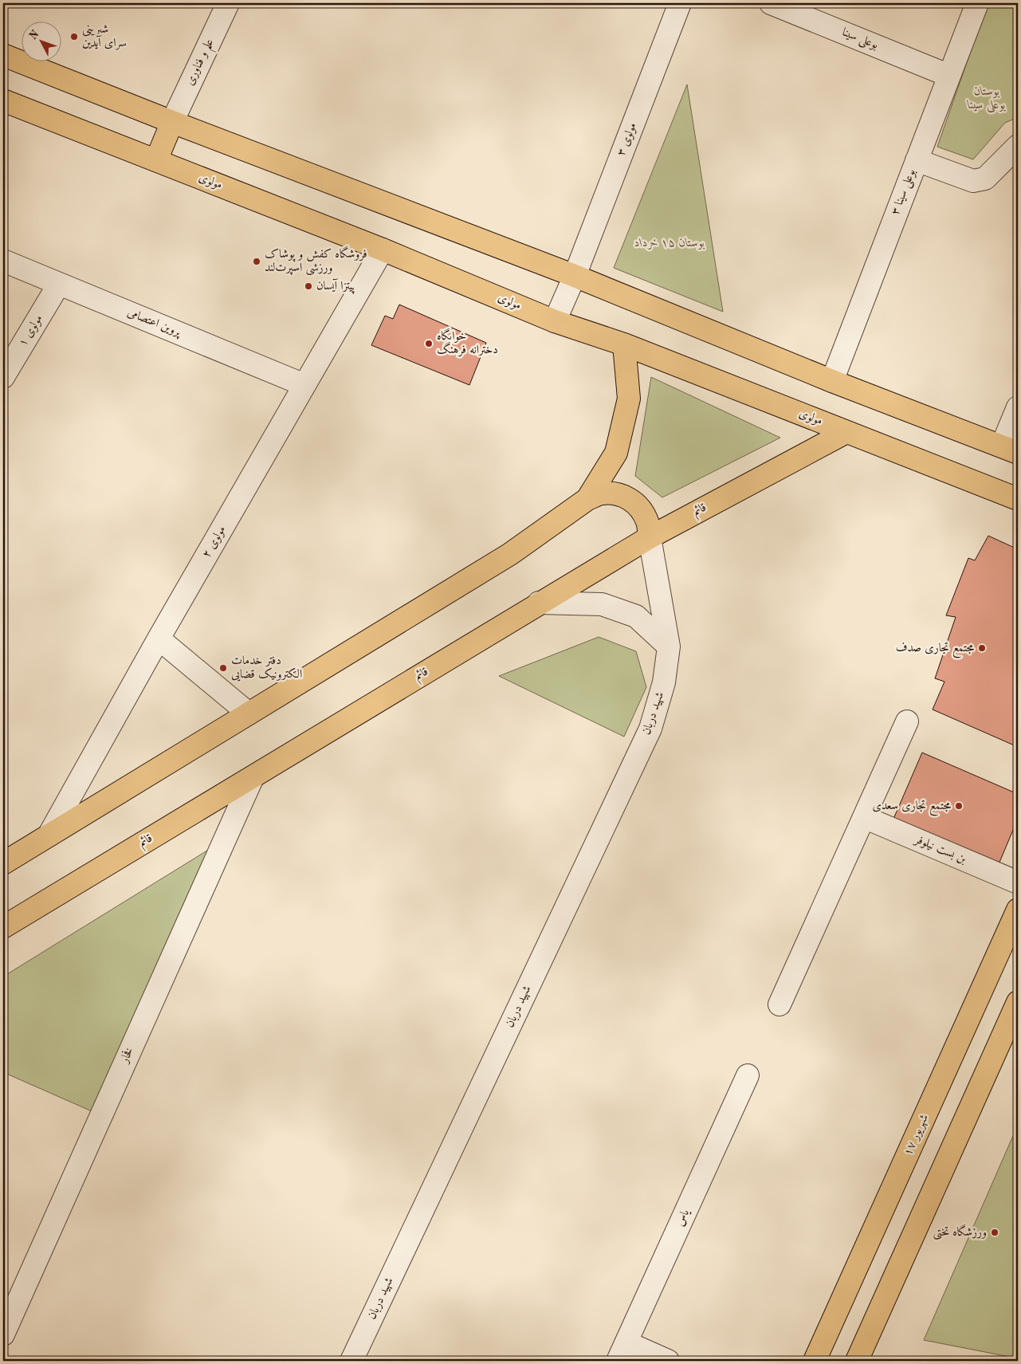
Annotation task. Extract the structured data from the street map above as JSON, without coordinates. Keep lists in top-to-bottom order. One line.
{"streets":{"main road":["مولوی","قائم","۱۷ شهریور"],"street":["بوعلی سینا","علم و فناوری","مولوی ۳","بوعلی سینا ۳","پروین اعتصامی","مولوی ۱","مولوی ۲","شهید دربان","بن بست نیلوفر","فخار","یاس"]},"crossings":[["بوعلی سینا","بوعلی سینا ۳"],["مولوی ۳","مولوی"],["مولوی","قائم"],["مولوی","مولوی ۲"],["پروین اعتصامی","مولوی ۱"],["پروین اعتصامی","مولوی ۲"],["قائم","شهید دربان"],["قائم","فخار"]],"parks":["بوستان بوعلی سینا","بوستان ۱۵ خرداد"],"places":["شیرینی سرای آیدین","فروشگاه کفش و پوشاک ورزشی اسپرت‌لند","پیتزا آیسان","خوابگاه دخترانه فرهنگ","مجتمع تجاری صدف","دفتر خدمات الکترونیک قضایی","مجتمع تجاری سعدی","ورزشگاه تختی"],"north":"top left"}
